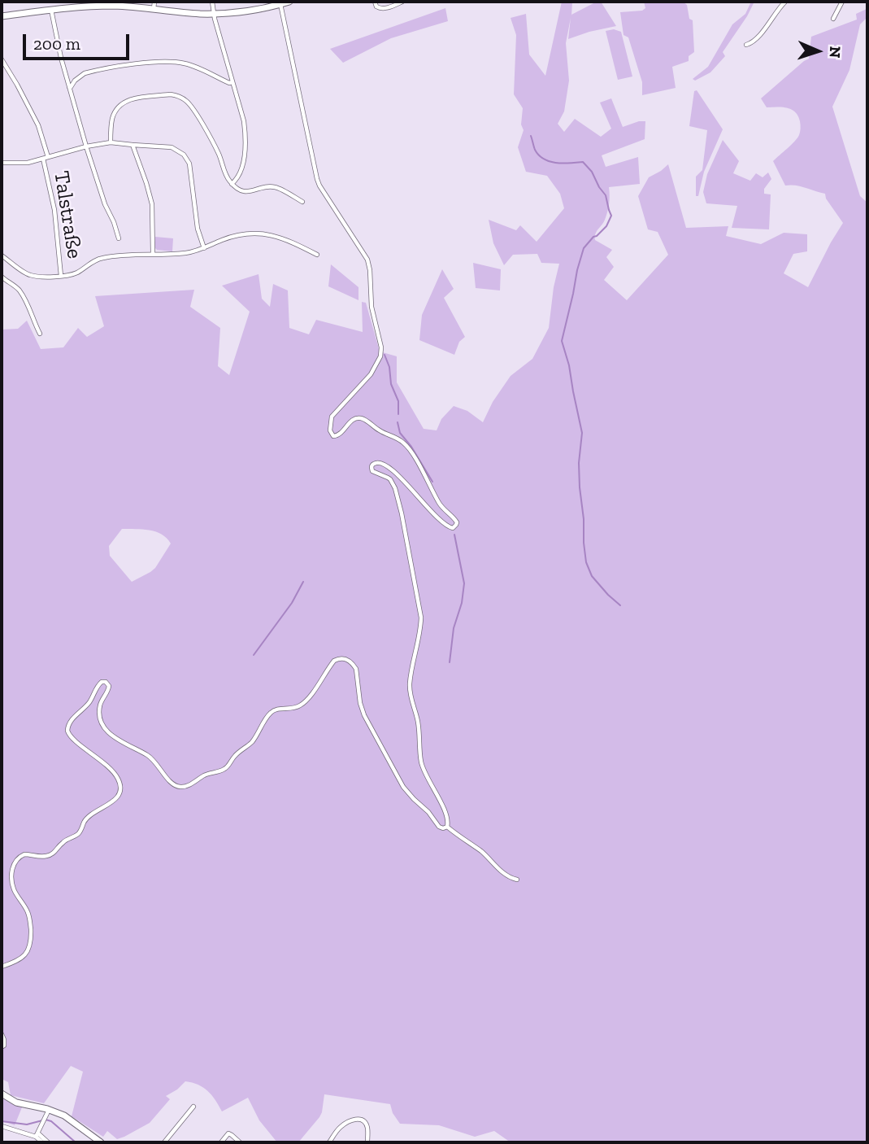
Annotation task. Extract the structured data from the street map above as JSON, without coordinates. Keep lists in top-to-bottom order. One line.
{"streets":{"street":["Talstraße"]},"scale_bar":"200 m","north":"right"}
